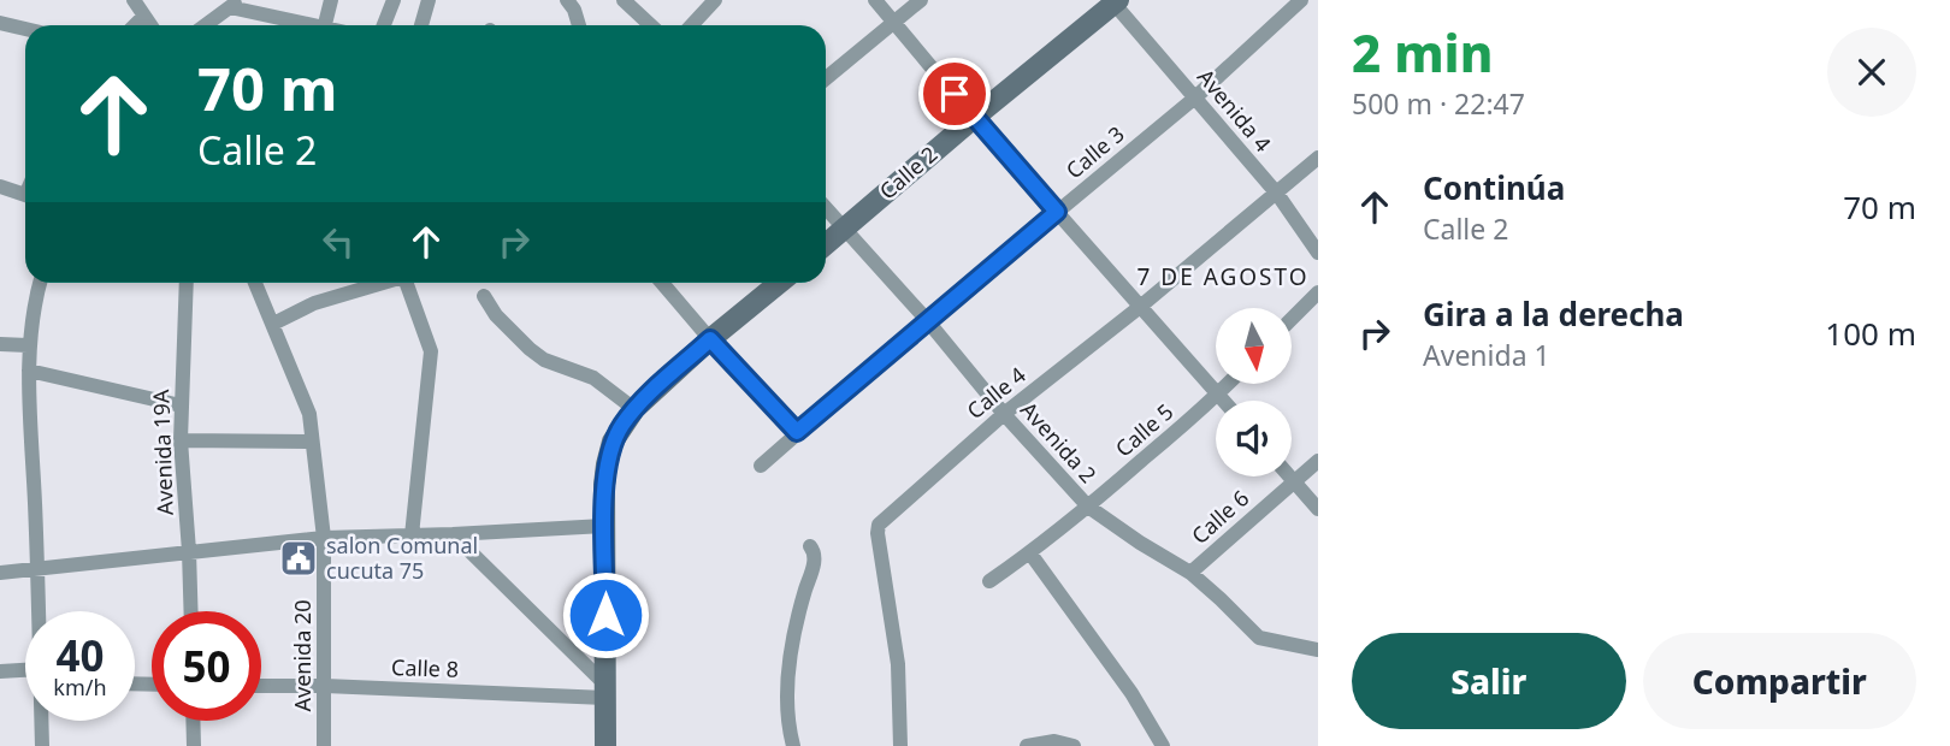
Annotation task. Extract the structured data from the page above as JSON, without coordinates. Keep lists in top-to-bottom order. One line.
{"streets":{"main road":["Calle 2"],"street":["Avenida 4","Calle 3","Calle 4","Calle 5","Avenida 2","Avenida 19A","Calle 6","Avenida 20","Calle 8"]},"crossings":[["Avenida 4","Calle 3"],["Avenida 4","Calle 2"],["Avenida 4","Calle 4"],["Calle 3","Avenida 2"],["Calle 2","Avenida 2"],["Calle 4","Avenida 2"],["Calle 5","Avenida 2"],["Avenida 2","Calle 6"],["Avenida 20","Calle 8"]],"districts":["7 DE AGOSTO"],"places":{"public building":["salon Comunal cucuta 75"]},"north":"bottom","page":{"heading":["2 min","500 m · 22:47"],"turn":["70 m","Calle 2"],"list":[{"name":"Continúa","note":"Calle 2","value":"70 m"},{"name":"Gira a la derecha","note":"Avenida 1","value":"100 m"}],"speed":"40 km/h","limit":"50","buttons":["Salir","Compartir"]}}
